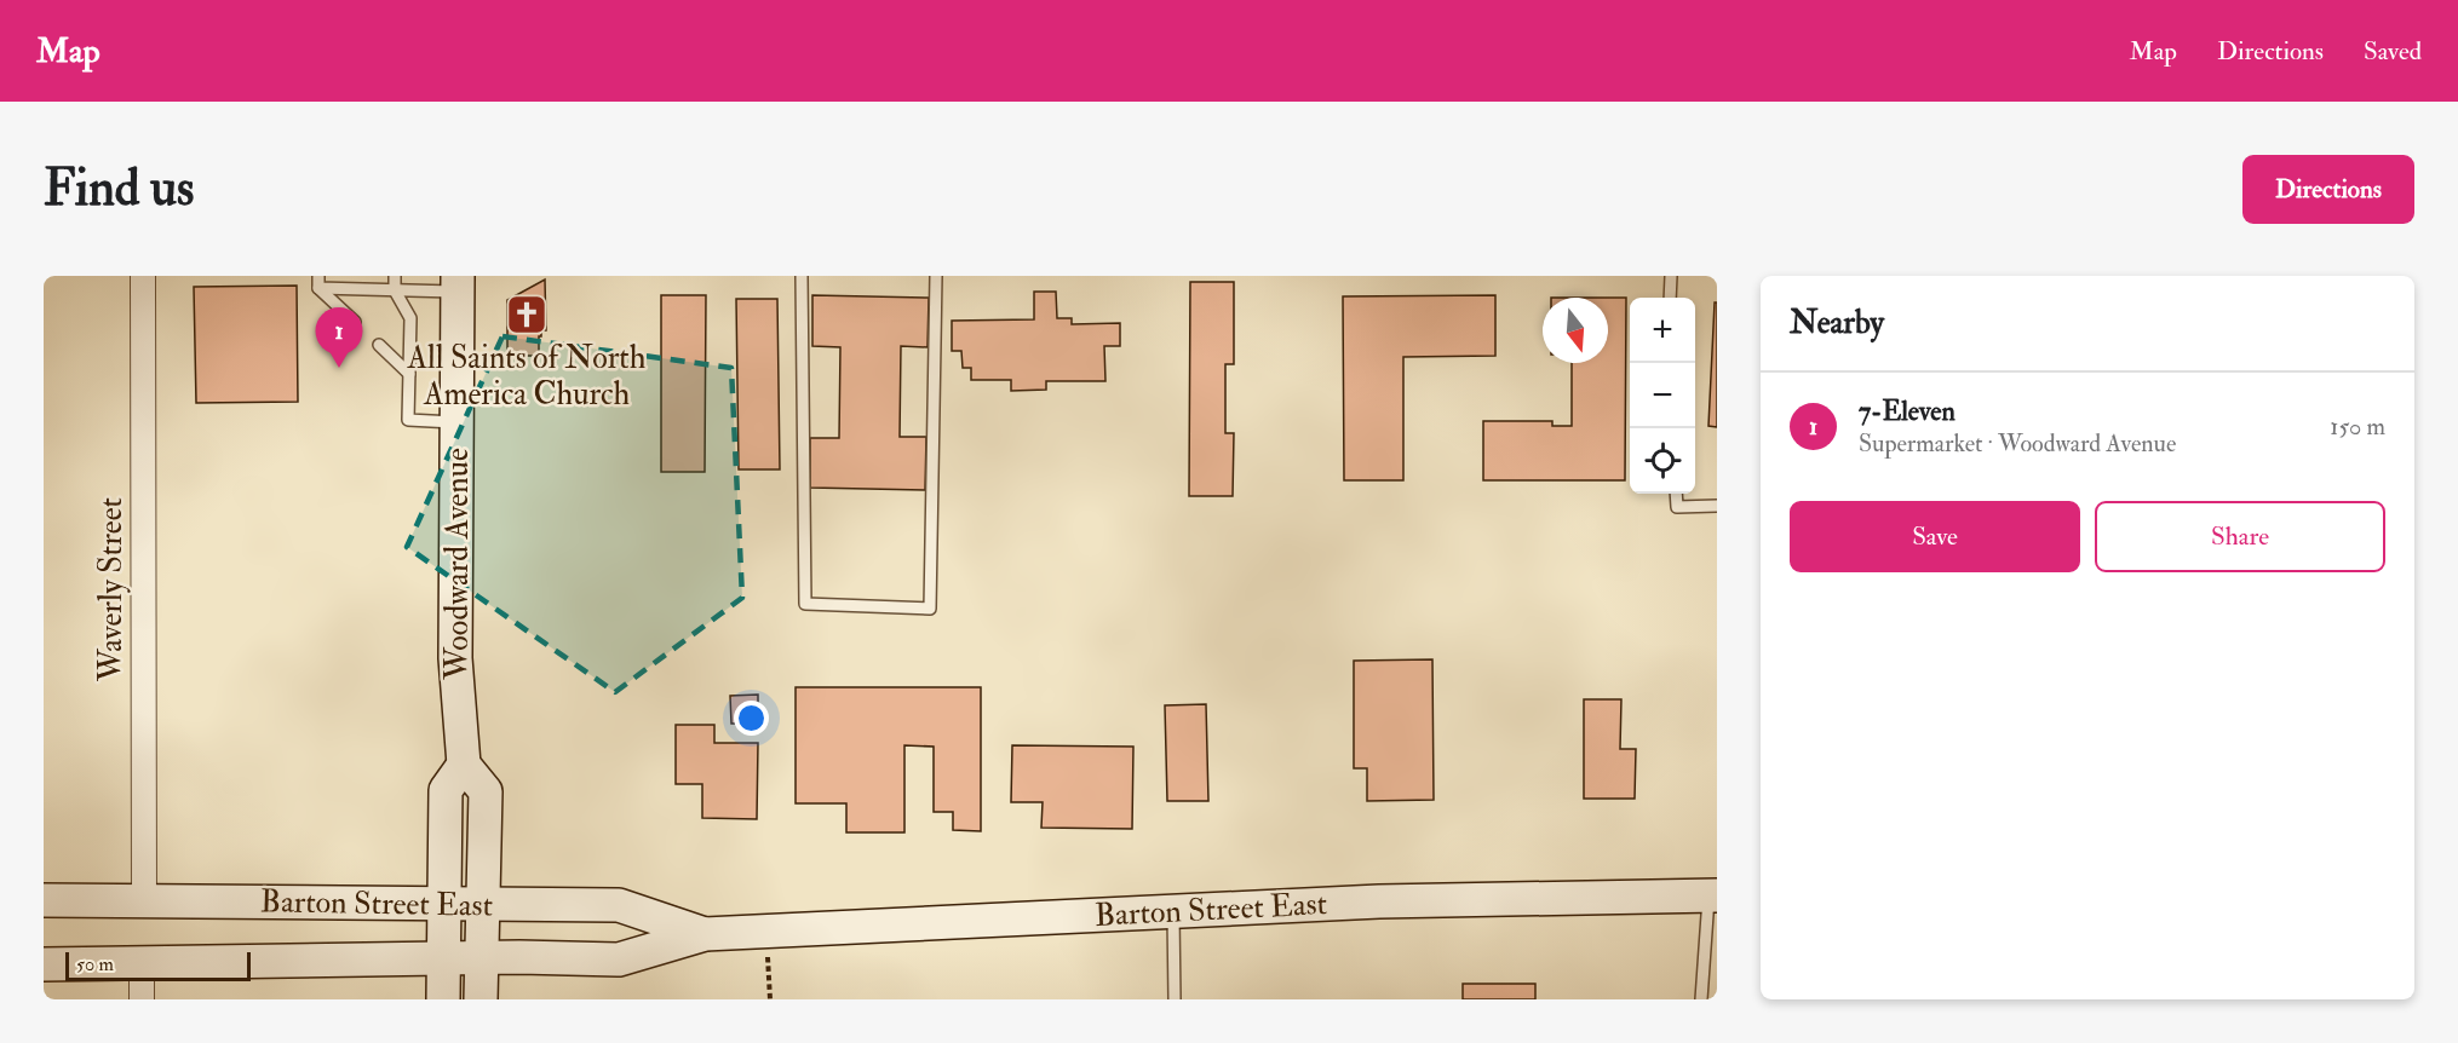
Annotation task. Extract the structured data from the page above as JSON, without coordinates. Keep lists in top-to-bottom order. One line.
{"streets":{"main road":["Woodward Avenue","Barton Street East"],"street":["Waverly Street"]},"crossings":[["Waverly Street","Barton Street East"]],"places":{"church":["All Saints of North America Church"]},"scale_bar":"50 m","north":"bottom","page":{"header":"Map","nav":["Map","Directions","Saved"],"buttons":["Directions",["Save","Share"]],"title":"Find us","heading":"Nearby","map_buttons":["+","−"],"pins":"1","list":[{"mark":"1","name":"7-Eleven","note":"Supermarket · Woodward Avenue","value":"150 m"}],"scale":"50 m"}}
